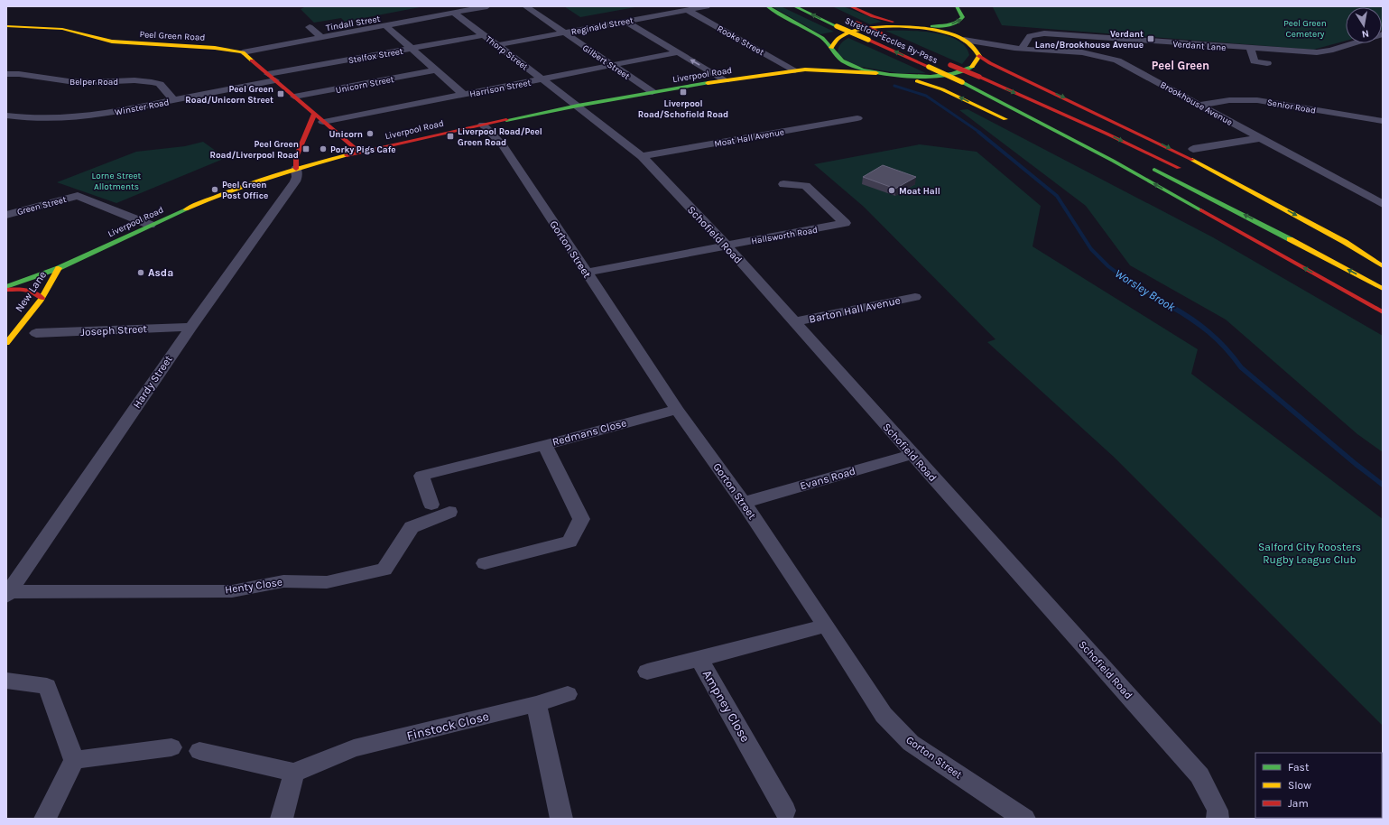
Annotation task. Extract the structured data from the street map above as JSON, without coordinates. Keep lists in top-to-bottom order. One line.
{"streets":{"main road":["Peel Green Road","Stretford-Eccles By-Pass","Liverpool Road","New Lane"],"street":["Tindall Street","Reginald Street","Rooke Street","Verdant Lane","Thorp Street","Stelfox Street","Gilbert Street","Belper Road","Unicorn Street","Harrison Street","Brookhouse Avenue","Senior Road","Winster Road","Moat Hall Avenue","Green Street","Schofield Road","Hallsworth Road","Gorton Street","Barton Hall Avenue","Joseph Street","Hardy Street","Redmans Close","Evans Road","Henty Close","Ampney Close","Finstock Close"]},"crossings":[["Tindall Street","Peel Green Road"],["Tindall Street","Thorp Street"],["Reginald Street","Rooke Street"],["Reginald Street","Thorp Street"],["Reginald Street","Gilbert Street"],["Rooke Street","Liverpool Road"],["Verdant Lane","Brookhouse Avenue"],["Thorp Street","Stelfox Street"],["Thorp Street","Liverpool Road"],["Thorp Street","Harrison Street"],["Thorp Street","Schofield Road"],["Stelfox Street","Winster Road"],["Gilbert Street","Liverpool Road"],["Gilbert Street","Harrison Street"],["Liverpool Road","Green Street"],["Liverpool Road","Schofield Road"],["Liverpool Road","Gorton Street"],["Liverpool Road","New Lane"],["Liverpool Road","Hardy Street"],["Belper Road","Winster Road"],["Brookhouse Avenue","Senior Road"],["Moat Hall Avenue","Schofield Road"],["Schofield Road","Hallsworth Road"],["Schofield Road","Barton Hall Avenue"],["Schofield Road","Evans Road"],["Hallsworth Road","Gorton Street"],["Gorton Street","Redmans Close"],["Gorton Street","Evans Road"],["Gorton Street","Ampney Close"],["Joseph Street","Hardy Street"],["Hardy Street","Henty Close"]],"districts":["Peel Green"],"water":["Worsley Brook"],"parks":["Peel Green Cemetery","Lorne Street Allotments","Salford City Roosters Rugby League Club"],"places":{"transit":["Verdant Lane/Brookhouse Avenue","Liverpool Road/Schofield Road","Peel Green Road/Unicorn Street","Liverpool Road/Peel Green Road","Peel Green Road/Liverpool Road"],"other":["Unicorn","Porky Pigs Cafe","Peel Green Post Office","Moat Hall","Asda"]},"legend":["Fast","Slow","Jam"],"north":"bottom"}
